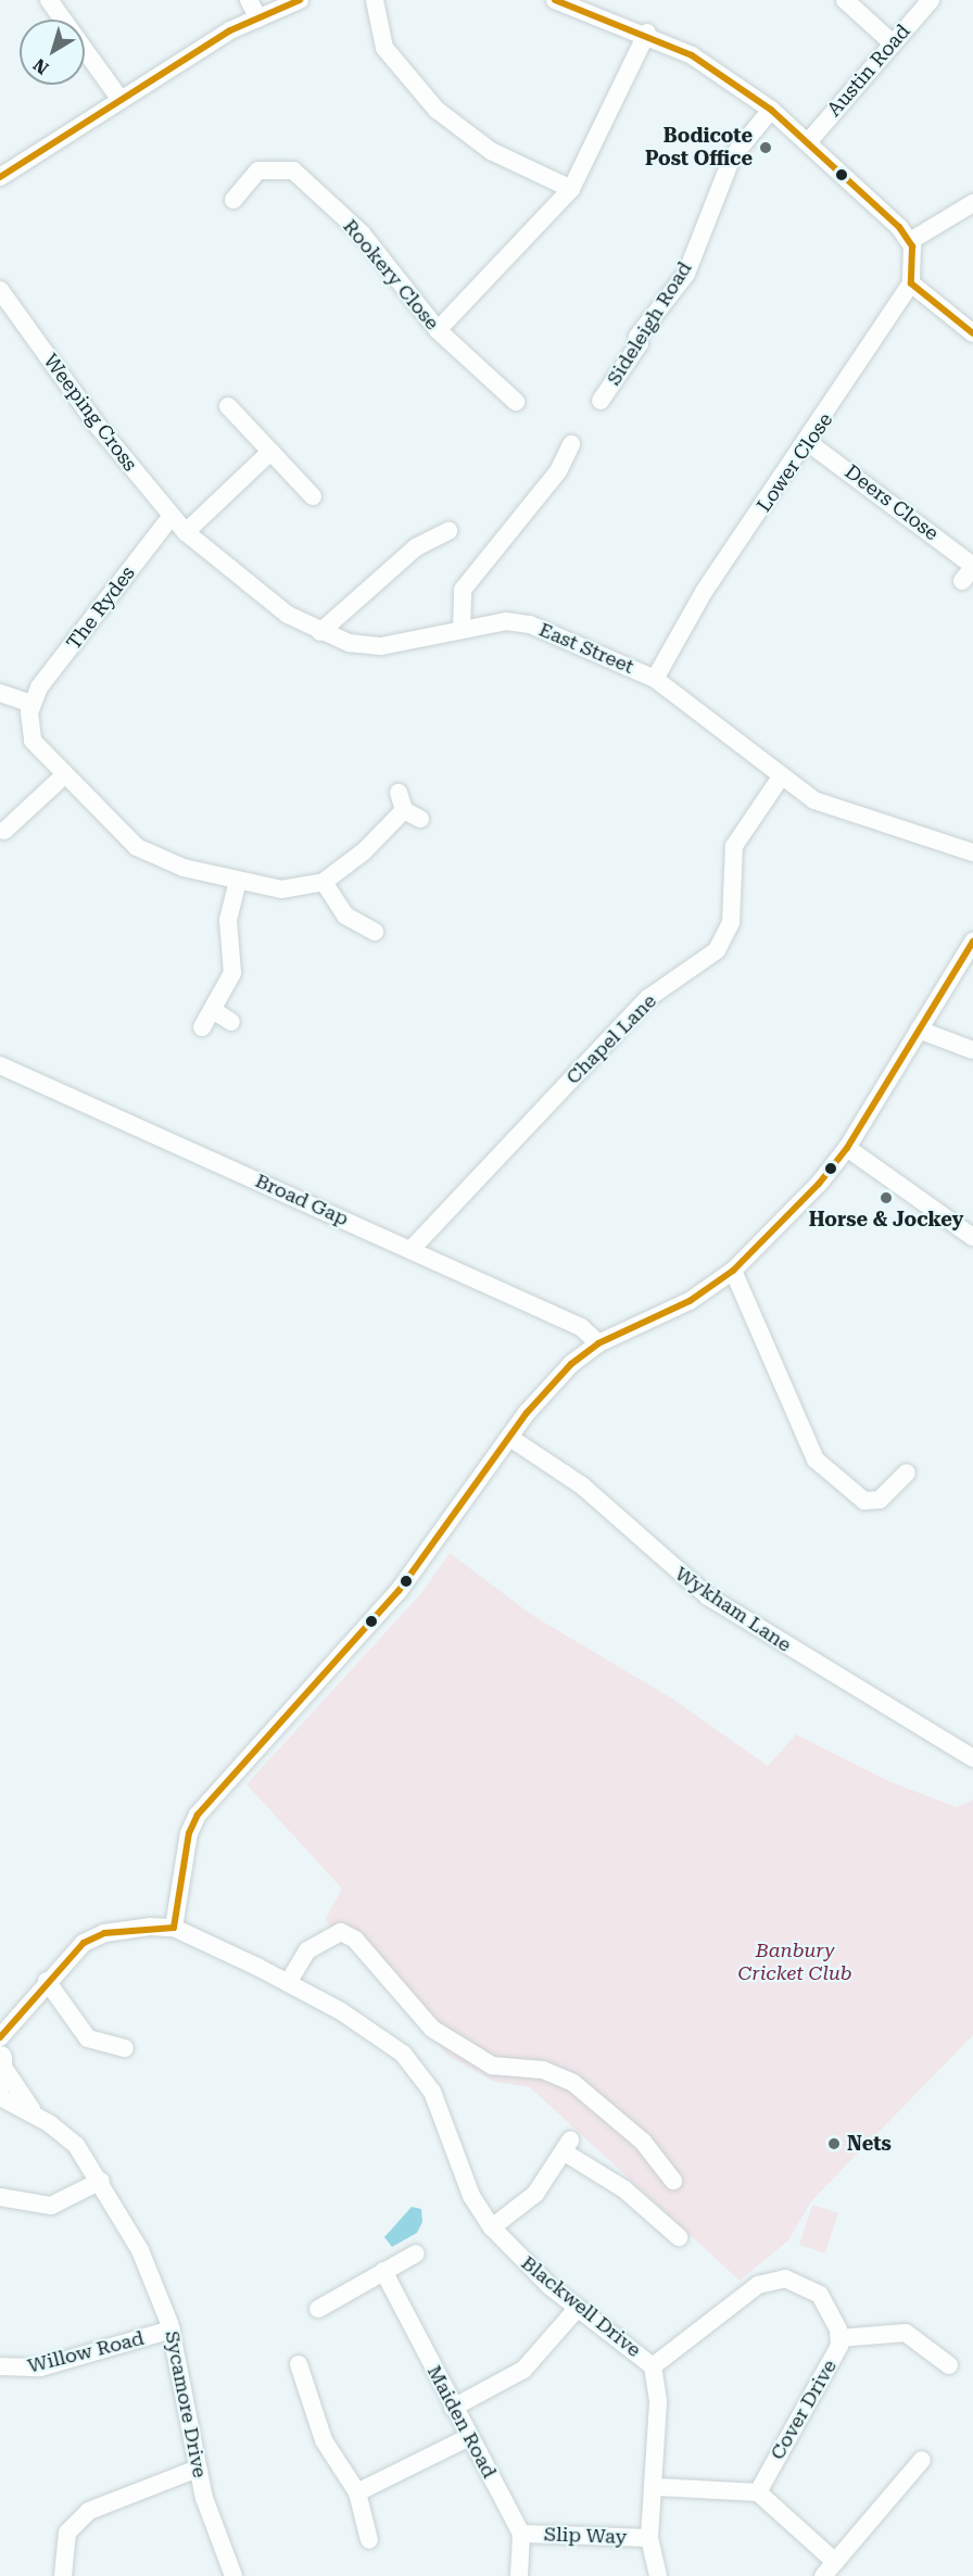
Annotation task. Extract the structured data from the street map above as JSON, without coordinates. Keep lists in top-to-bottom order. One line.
{"streets":{"street":["Austin Road","Rookery Close","Sideleigh Road","Weeping Cross","Lower Close","Deers Close","The Rydes","East Street","Chapel Lane","Broad Gap","Wykham Lane","Blackwell Drive","Willow Road","Sycamore Drive","Cover Drive","Maiden Road","Slip Way"]},"crossings":[["Weeping Cross","The Rydes"],["Weeping Cross","East Street"],["Lower Close","Deers Close"],["Lower Close","East Street"],["East Street","Chapel Lane"],["Chapel Lane","Broad Gap"],["Blackwell Drive","Cover Drive"],["Blackwell Drive","Slip Way"],["Willow Road","Sycamore Drive"],["Maiden Road","Slip Way"]],"parks":["Banbury Cricket Club"],"places":["Bodicote Post Office","Horse & Jockey","Nets"],"north":"bottom left"}
